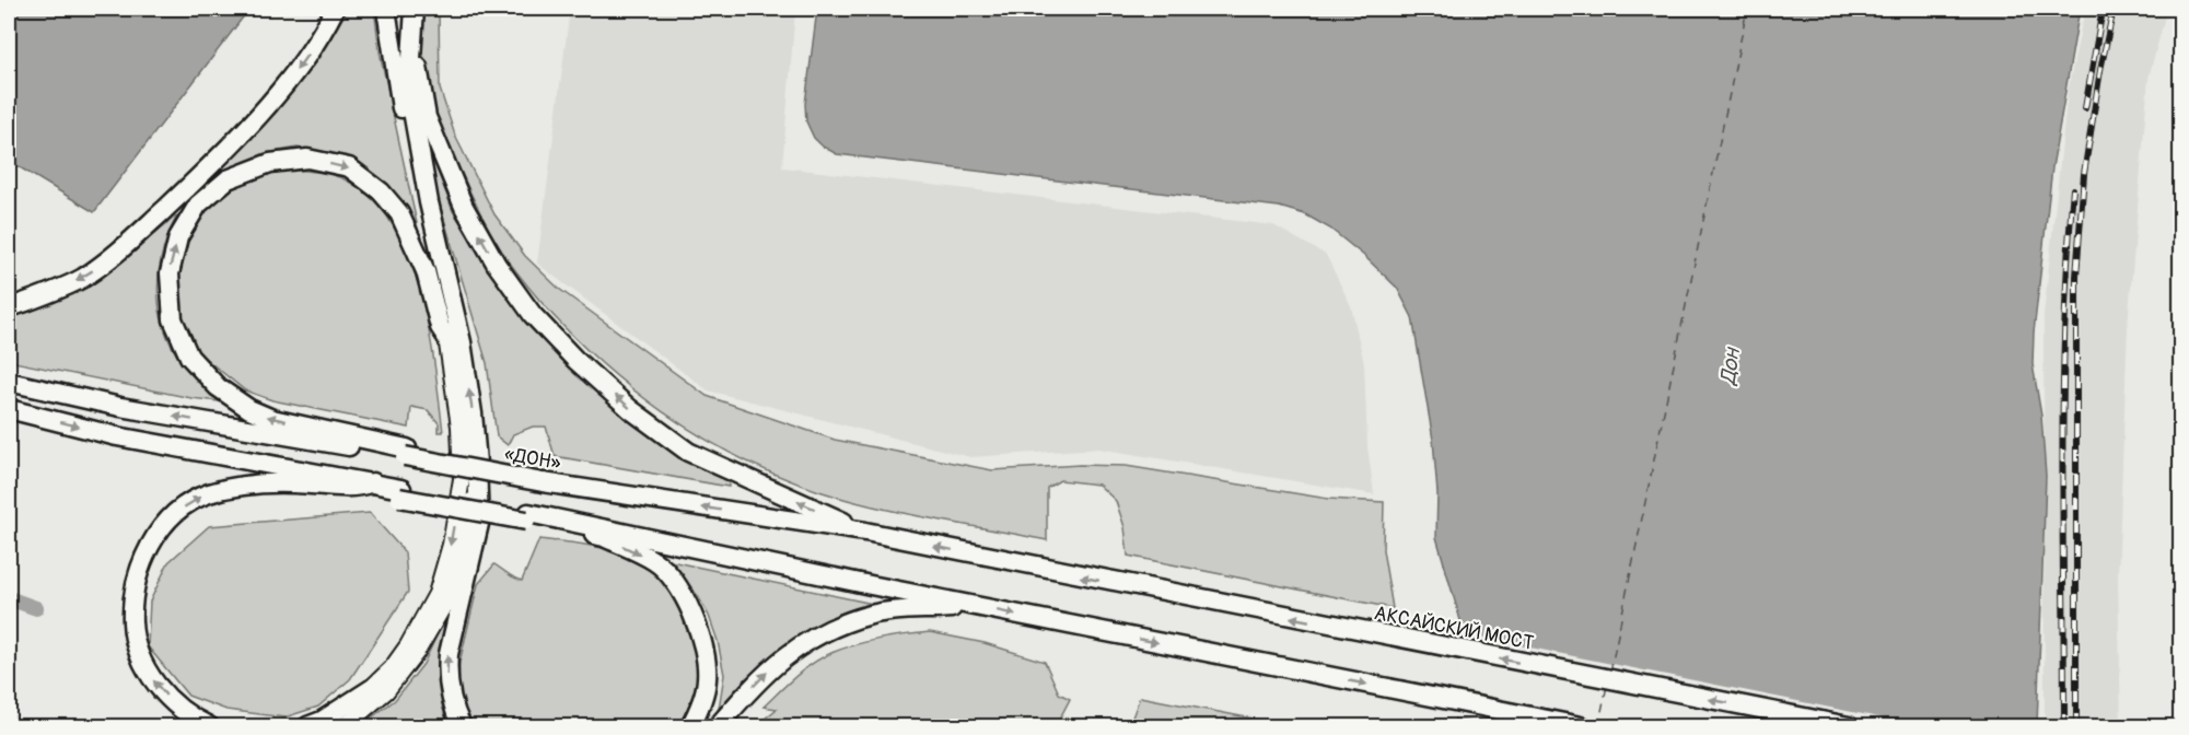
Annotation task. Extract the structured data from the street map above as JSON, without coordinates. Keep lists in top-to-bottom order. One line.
{"streets":{"main road":["«ДОН»","АКСАЙСКИЙ МОСТ"]},"crossings":[["«ДОН»","АКСАЙСКИЙ МОСТ"]],"water":["Дон"]}
